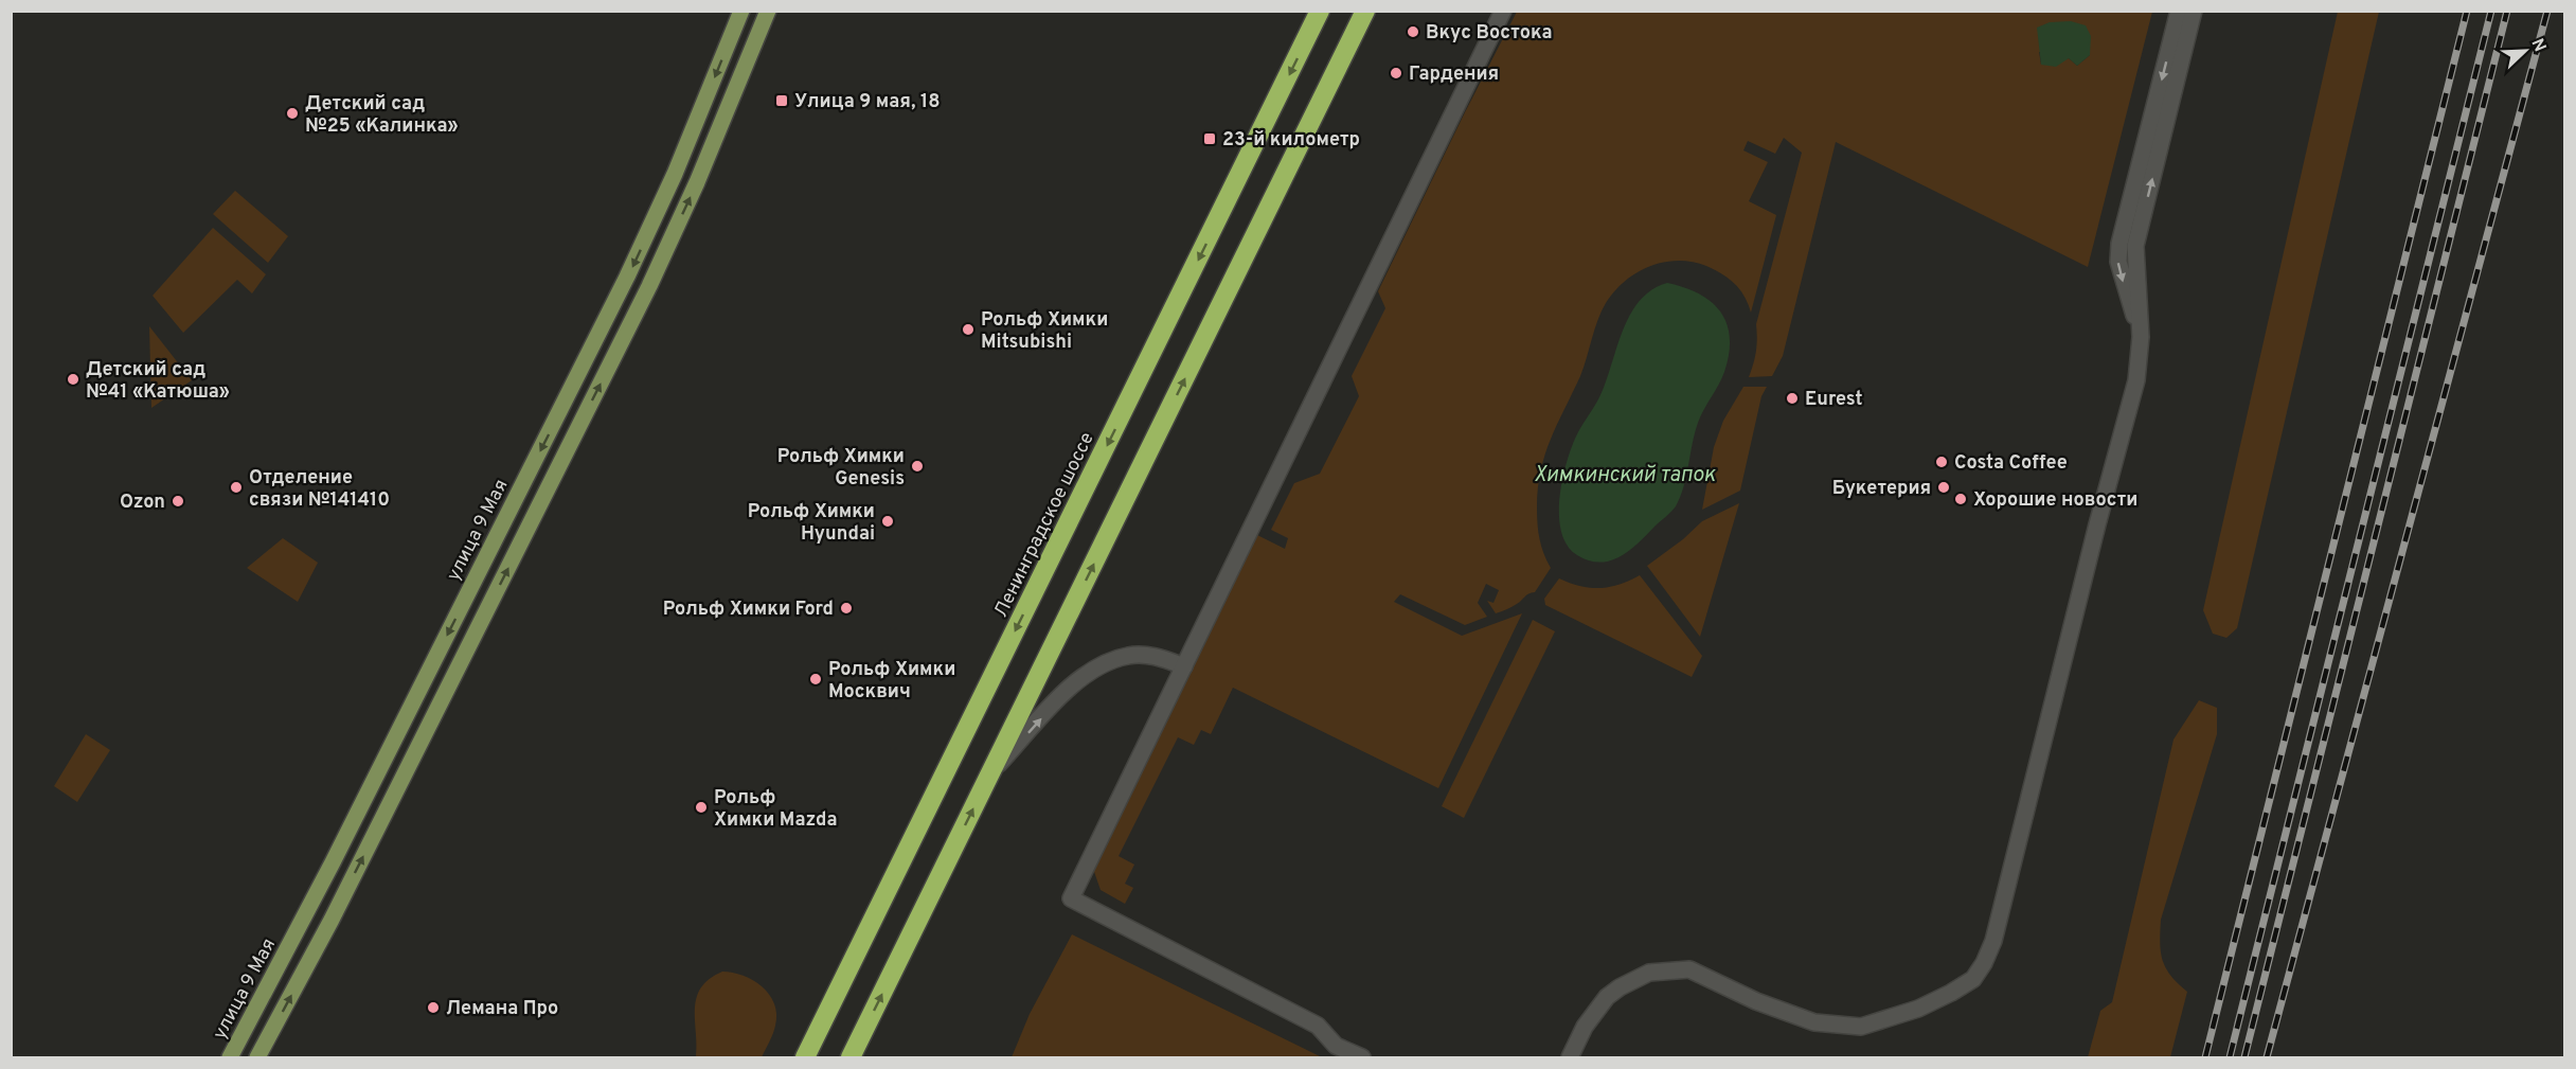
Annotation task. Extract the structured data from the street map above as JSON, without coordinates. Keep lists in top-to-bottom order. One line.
{"streets":{"highway":["Ленинградское шоссе"],"main road":["улица 9 Мая"]},"water":["Химкинский тапок"],"places":{"other":["Вкус Востока","Гардения","Детский сад №25 «Калинка»","Рольф Химки Mitsubishi","Детский сад №41 «Катюша»","Eurest","Costa Coffee","Рольф Химки Genesis","Отделение связи №141410","Букетерия","Хорошие новости","Ozon","Рольф Химки Hyundai","Рольф Химки Ford","Рольф Химки Москвич","Рольф Химки Mazda","Лемана Про"],"transit":["Улица 9 мая, 18","23-й километр"]},"north":"top right"}
